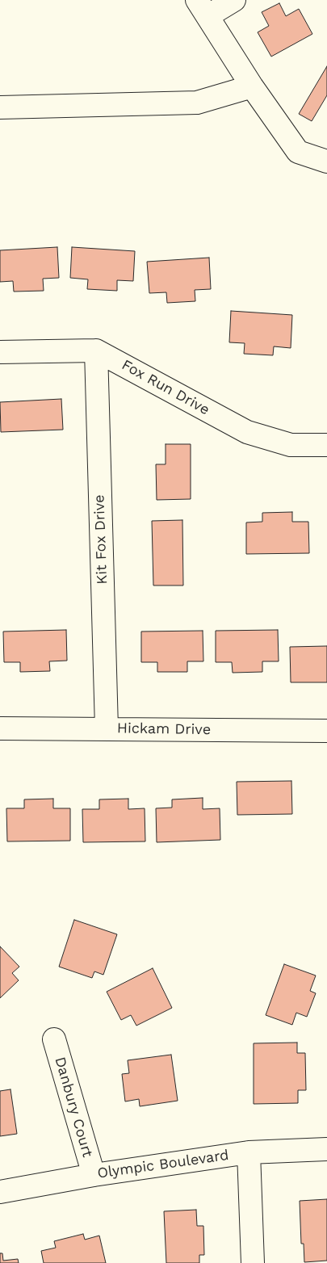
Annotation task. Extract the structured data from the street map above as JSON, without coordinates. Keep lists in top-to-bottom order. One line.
{"streets":{"street":["Fox Run Drive","Kit Fox Drive","Hickam Drive","Danbury Court","Olympic Boulevard"]},"crossings":[["Fox Run Drive","Kit Fox Drive"],["Kit Fox Drive","Hickam Drive"],["Danbury Court","Olympic Boulevard"]]}
